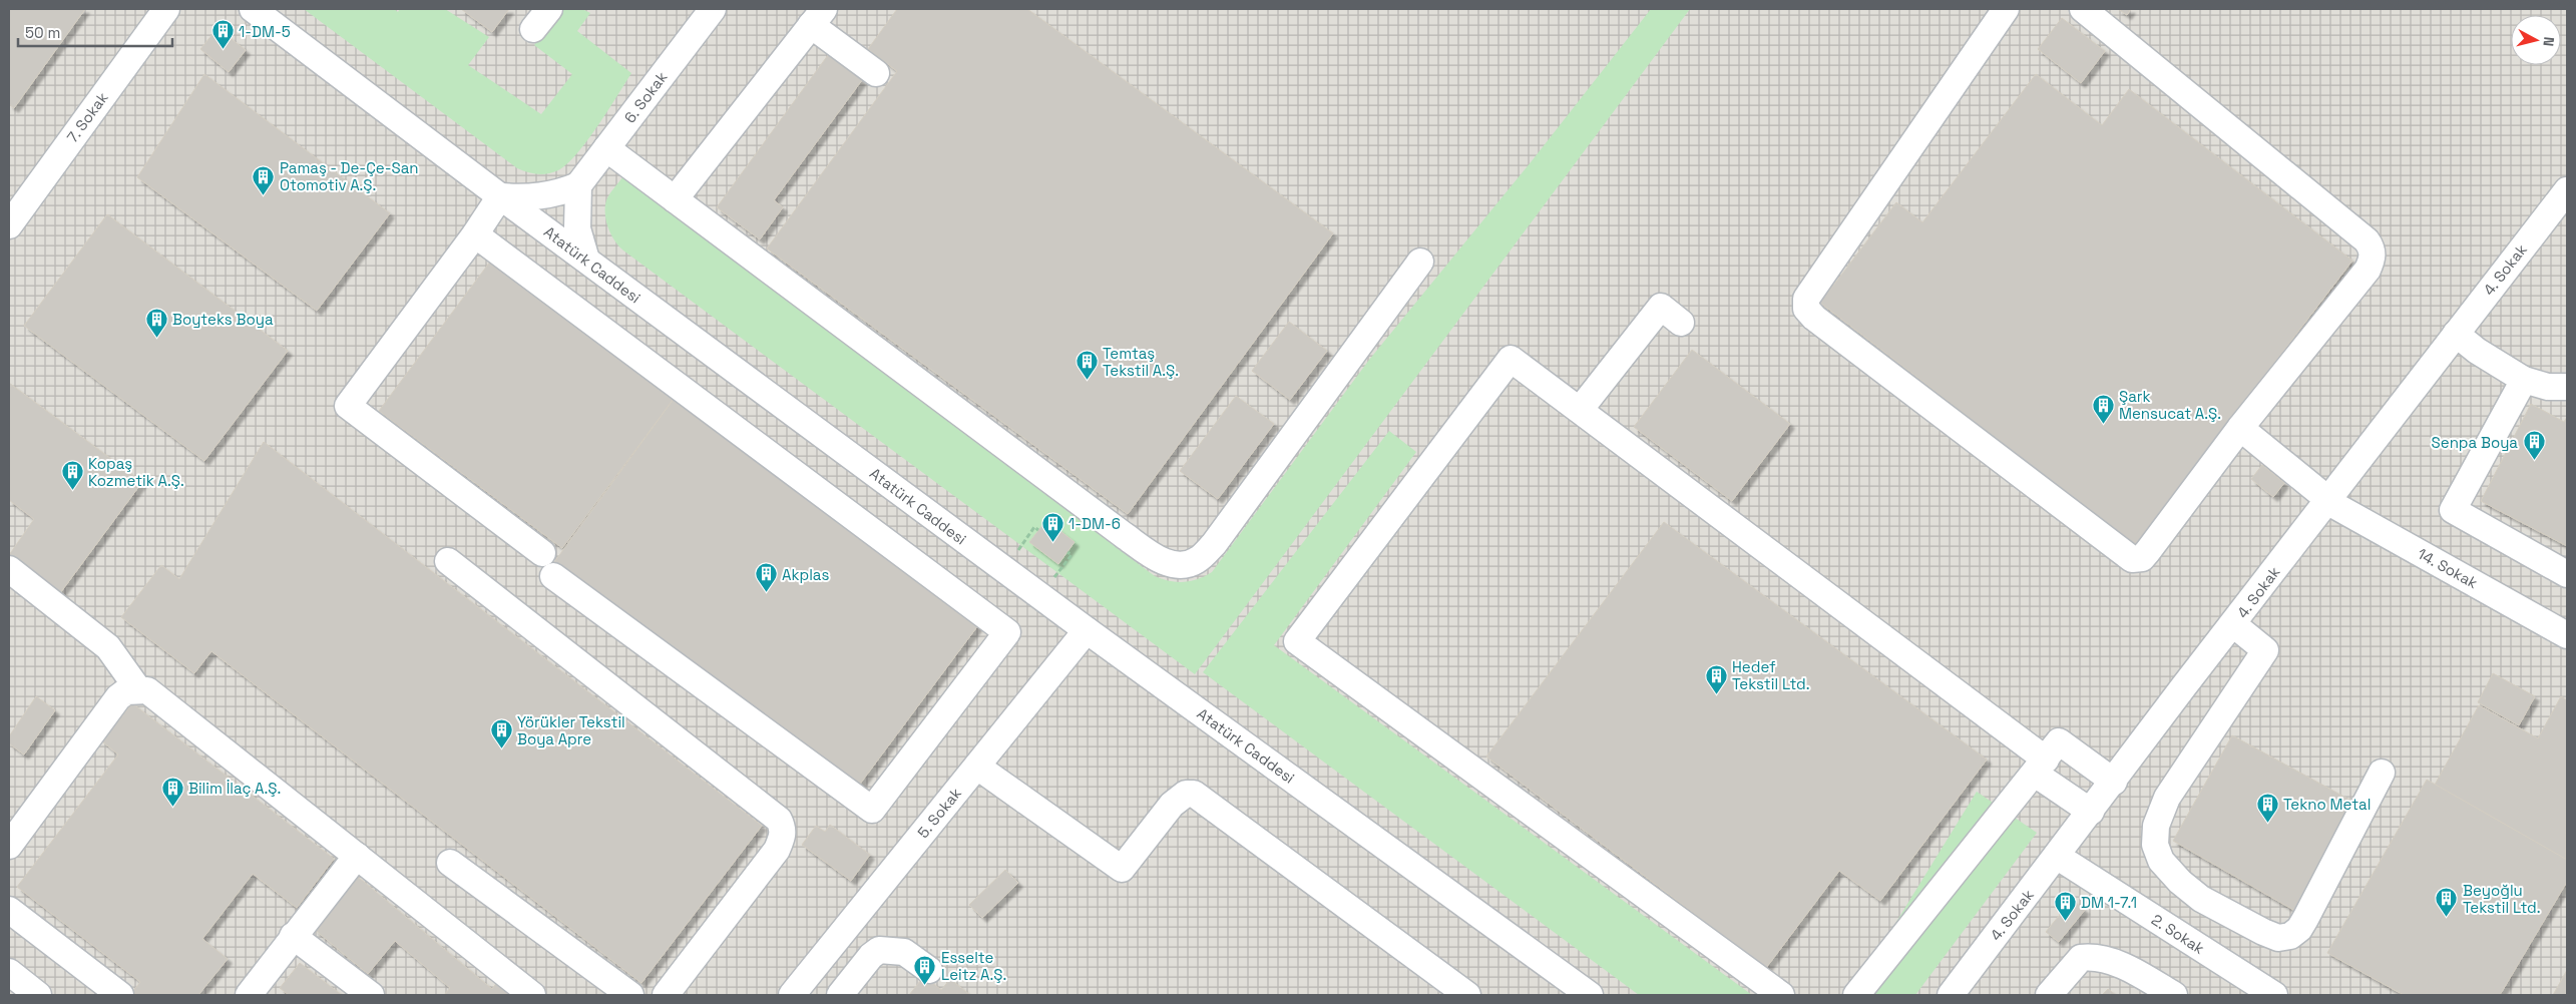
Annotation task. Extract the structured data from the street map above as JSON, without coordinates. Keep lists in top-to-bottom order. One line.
{"streets":{"street":["6. Sokak","7. Sokak","Atatürk Caddesi","4. Sokak","14. Sokak","5. Sokak","2. Sokak"]},"crossings":[["Atatürk Caddesi","5. Sokak"],["4. Sokak","14. Sokak"],["4. Sokak","2. Sokak"]],"places":{"building":["1-DM-5","Pamaş - De-Çe-San Otomotiv A.Ş.","Boyteks Boya","Temtaş Tekstil A.Ş.","Şark Mensucat A.Ş.","Senpa Boya","Kopaş Kozmetik A.Ş.","1-DM-6","Akplas","Hedef Tekstil Ltd.","Yörükler Tekstil Boya Apre","Bilim İlaç A.Ş.","Tekno Metal","Beyoğlu Tekstil Ltd.","DM 1-7.1","Esselte Leitz A.Ş."]},"scale_bar":"50 m","north":"right"}
